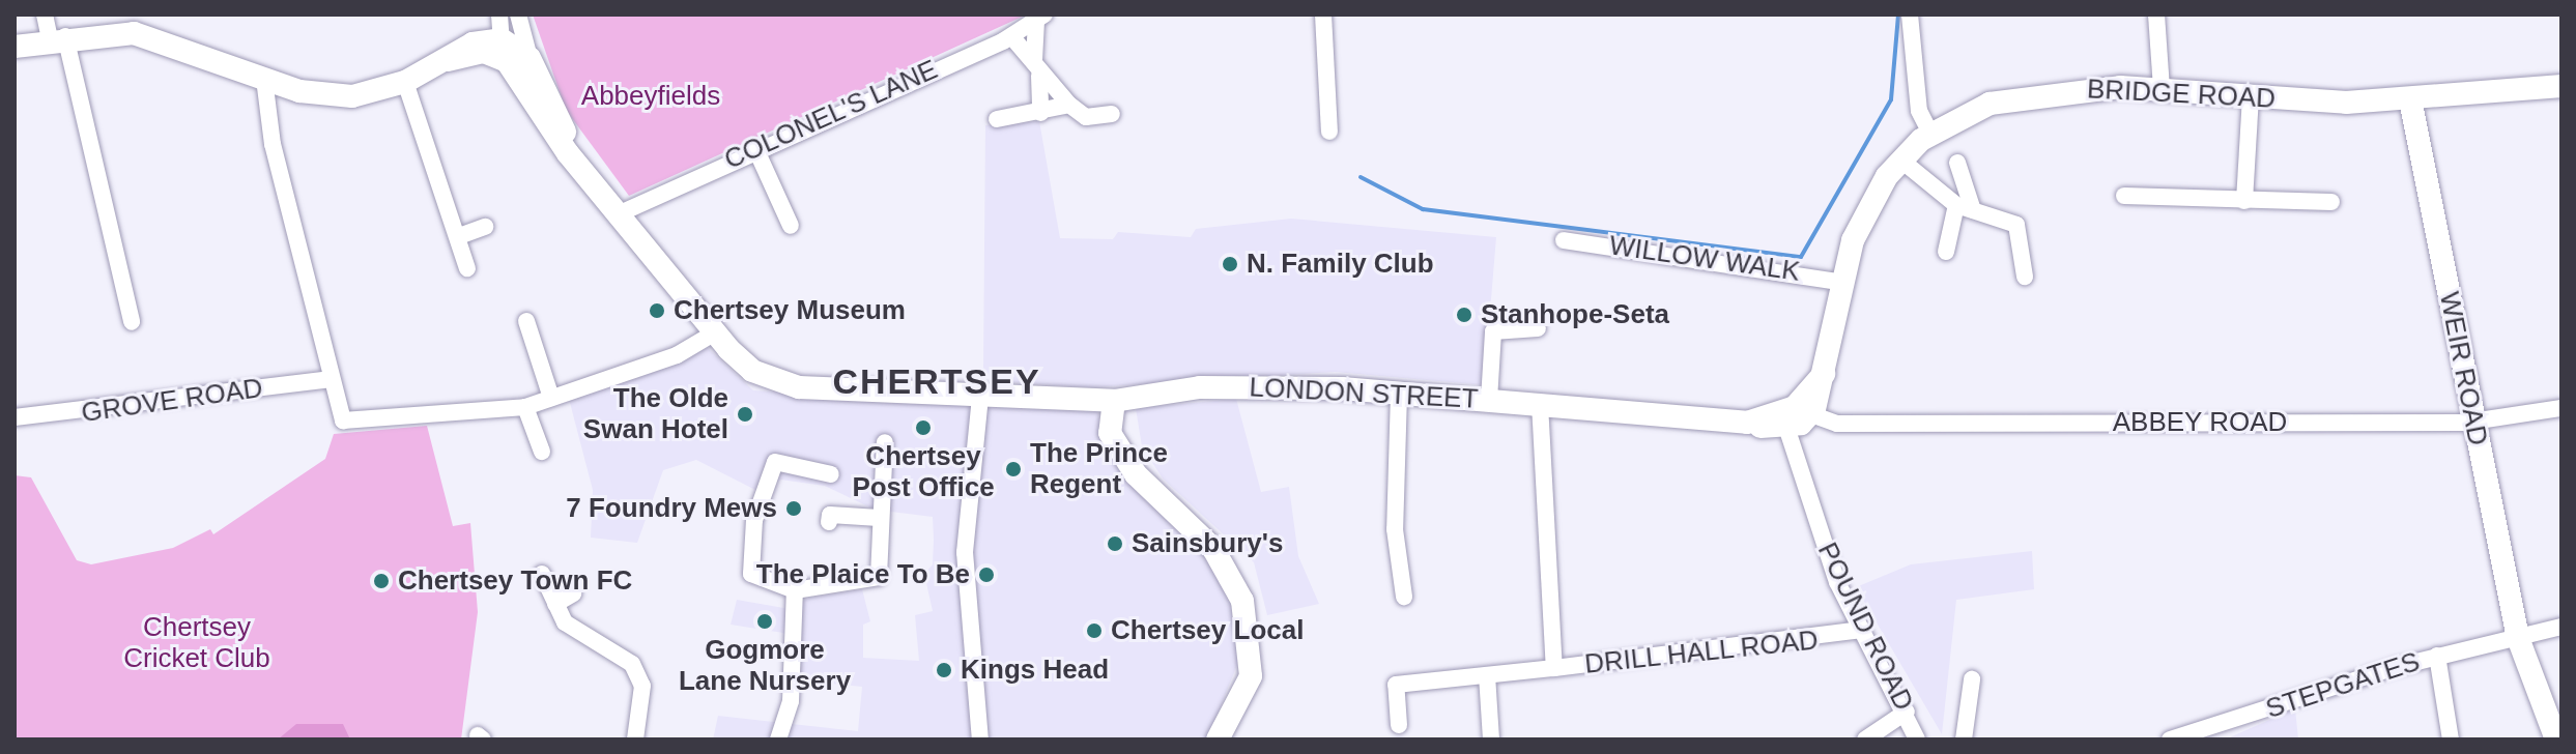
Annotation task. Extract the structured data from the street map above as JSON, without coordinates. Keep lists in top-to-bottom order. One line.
{"streets":{"main road":["BRIDGE ROAD","WEIR ROAD","LONDON STREET"],"street":["COLONEL'S LANE","WILLOW WALK","GROVE ROAD","ABBEY ROAD","POUND ROAD","DRILL HALL ROAD","STEPGATES"]},"crossings":[["BRIDGE ROAD","WILLOW WALK"],["BRIDGE ROAD","WEIR ROAD"],["BRIDGE ROAD","LONDON STREET"],["BRIDGE ROAD","ABBEY ROAD"],["BRIDGE ROAD","POUND ROAD"],["COLONEL'S LANE","LONDON STREET"],["WEIR ROAD","ABBEY ROAD"],["WEIR ROAD","STEPGATES"],["LONDON STREET","ABBEY ROAD"],["LONDON STREET","POUND ROAD"],["LONDON STREET","DRILL HALL ROAD"],["ABBEY ROAD","POUND ROAD"],["POUND ROAD","DRILL HALL ROAD"]],"districts":["CHERTSEY"],"parks":["Abbeyfields","Chertsey Cricket Club"],"places":["N. Family Club","Chertsey Museum","Stanhope-Seta","The Olde Swan Hotel","Chertsey Post Office","The Prince Regent","7 Foundry Mews","Sainsbury's","The Plaice To Be","Chertsey Town FC","Gogmore Lane Nursery","Chertsey Local","Kings Head"]}
